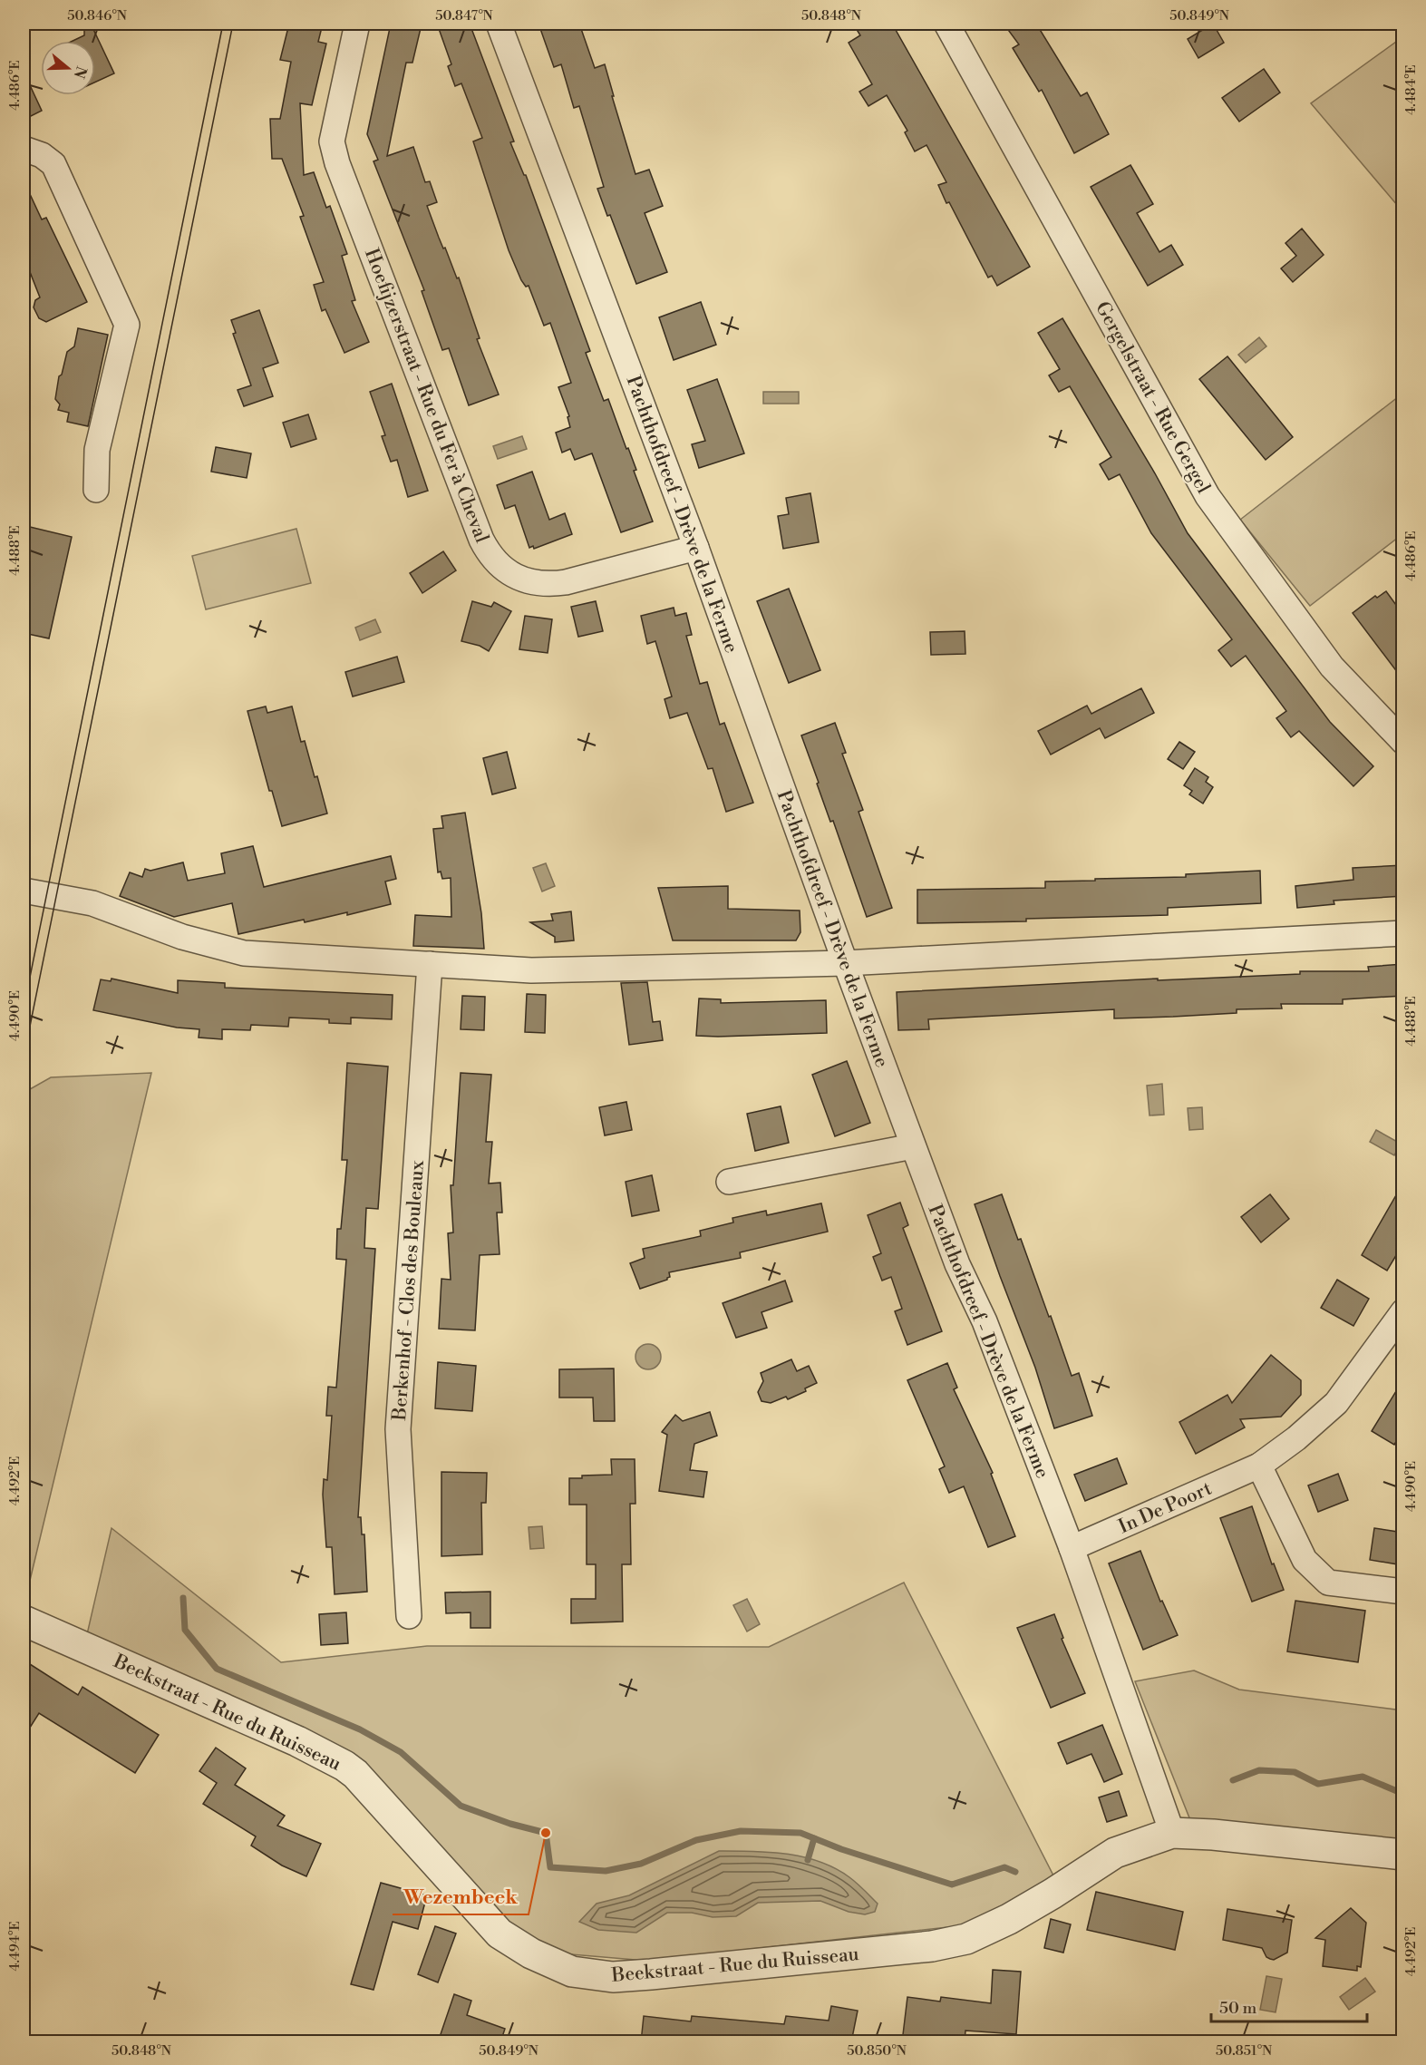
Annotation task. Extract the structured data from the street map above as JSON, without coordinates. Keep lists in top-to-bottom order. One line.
{"streets":{"street":["Hoefijzerstraat - Rue du Fer à Cheval","Gergelstraat - Rue Gergel","Pachthofdreef - Drève de la Ferme","Berkenhof - Clos des Bouleaux","In De Poort","Beekstraat - Rue du Ruisseau"]},"crossings":[["Hoefijzerstraat - Rue du Fer à Cheval","Pachthofdreef - Drève de la Ferme"],["Pachthofdreef - Drève de la Ferme","In De Poort"],["Pachthofdreef - Drève de la Ferme","Beekstraat - Rue du Ruisseau"]],"places":["Wezembeek"],"scale_bar":"50 m","north":"right","coordinates":["50.846°N","50.847°N","50.848°N","50.849°N","4.486°E","4.484°E","4.488°E","4.490°E","4.492°E","4.494°E","50.850°N","50.851°N"]}
